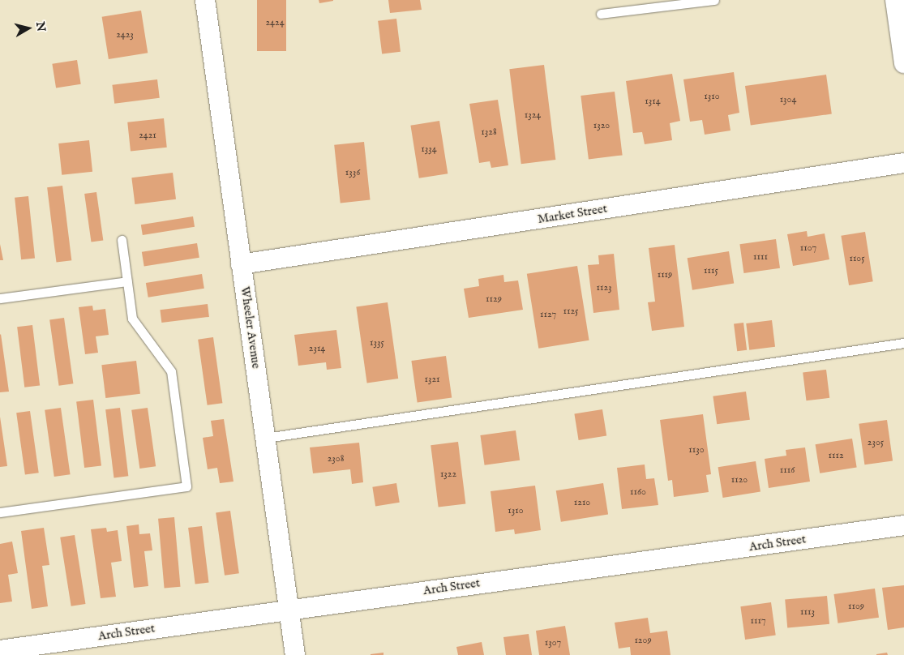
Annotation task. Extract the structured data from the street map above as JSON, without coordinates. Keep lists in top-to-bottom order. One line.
{"streets":{"street":["Market Street","Wheeler Avenue","Arch Street"]},"crossings":[["Market Street","Wheeler Avenue"],["Wheeler Avenue","Arch Street"]],"house_numbers":["2424","2423","1310","1304","1314","1324","1320","1328","2421","1334","1336","1107","1111","1105","1115","1119","1123","1129","1125","1127","1335","2314","1321","2305","1130","1112","2308","1116","1322","1120","1160","1210","1310","1109","1113","1117","1209","1307"],"north":"right"}
